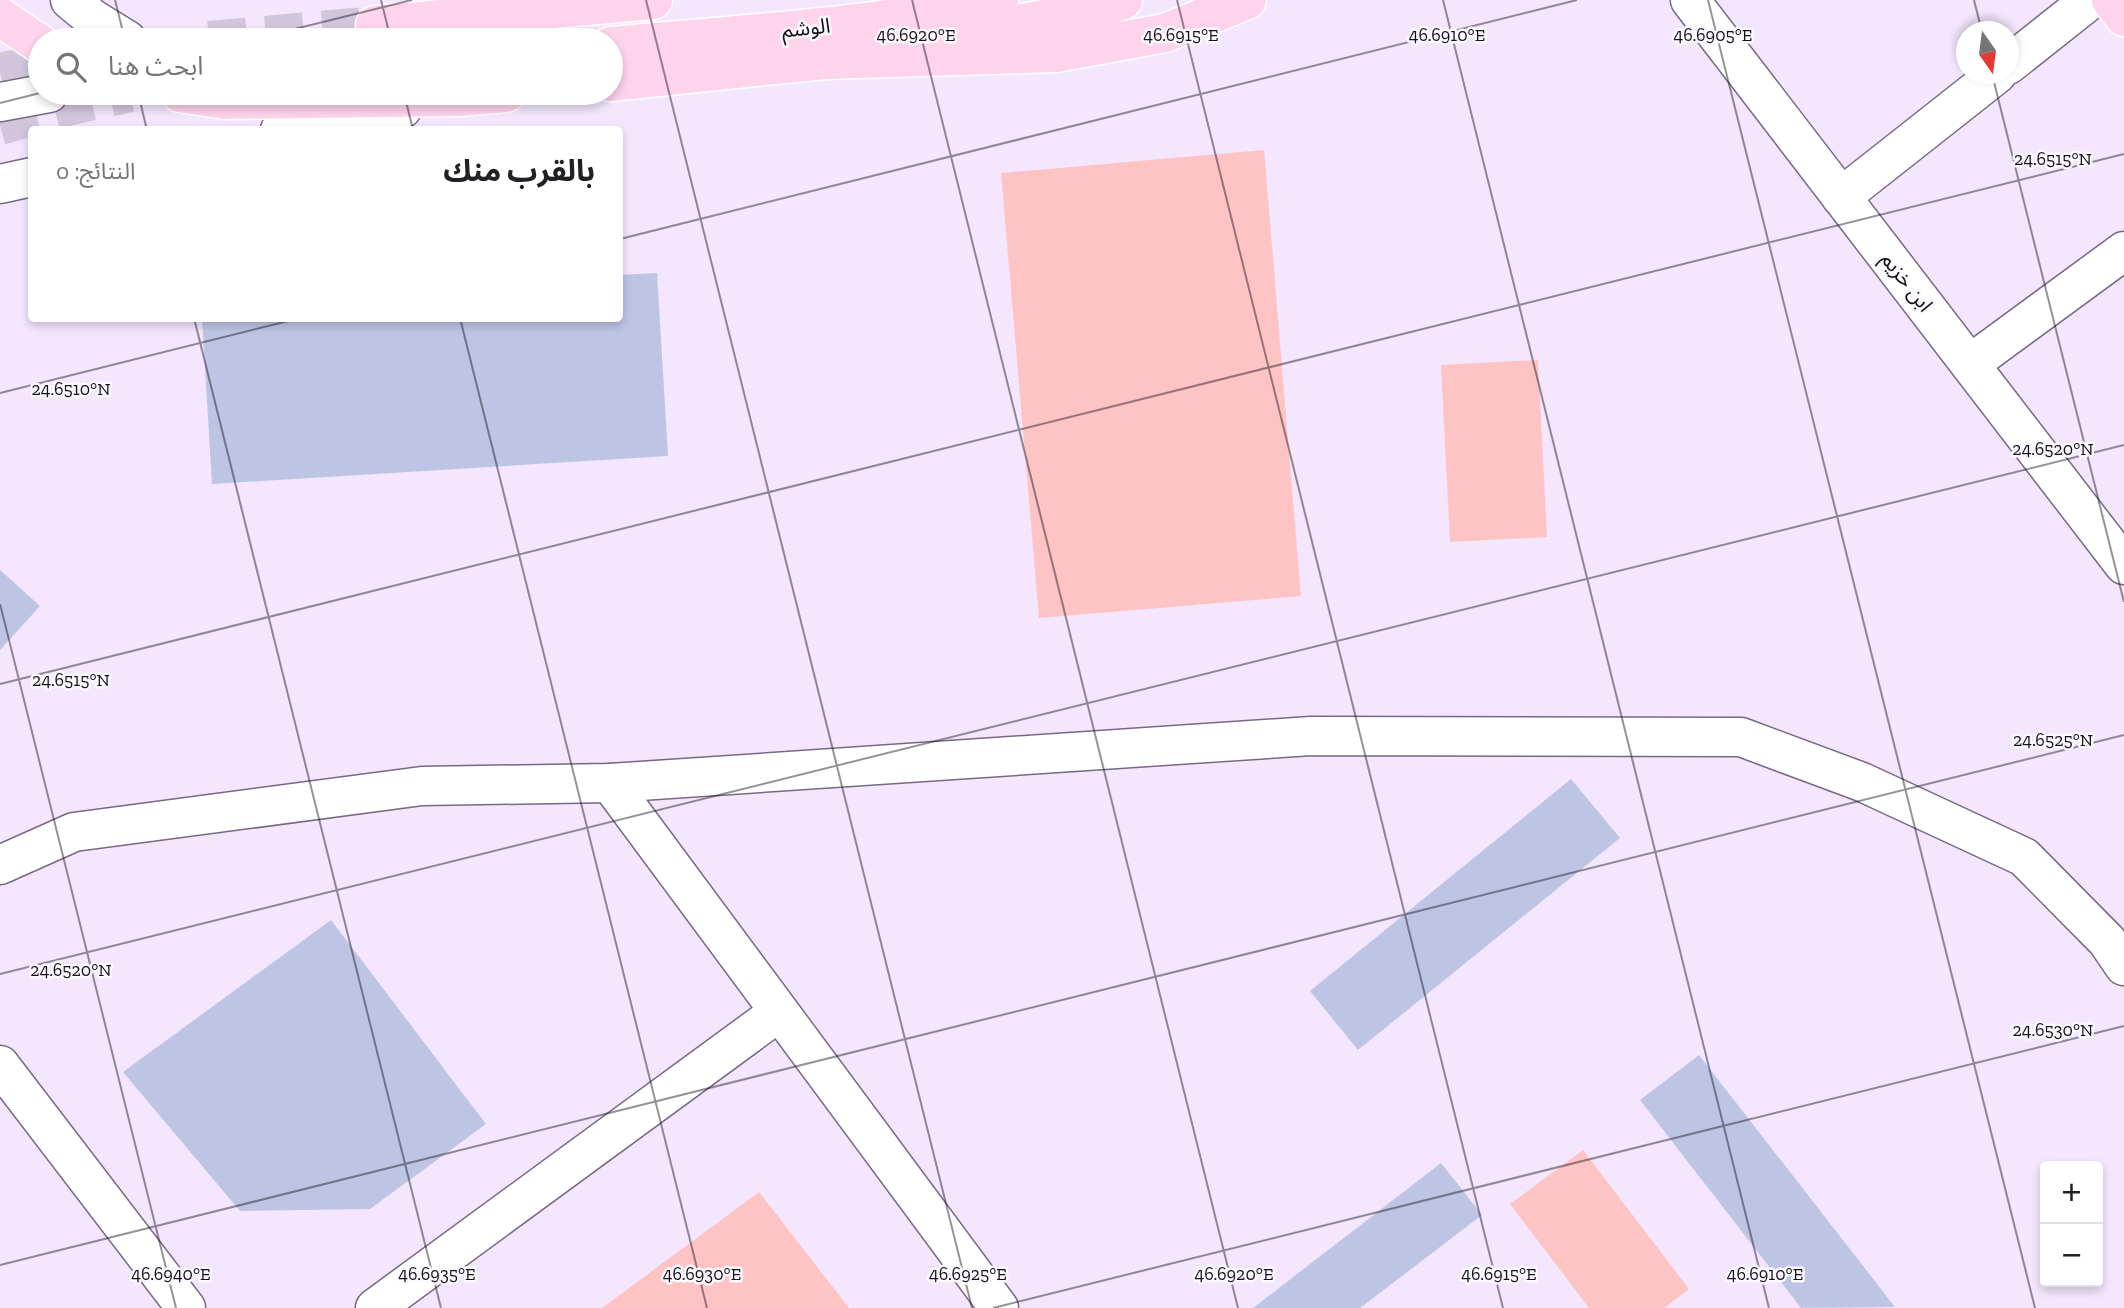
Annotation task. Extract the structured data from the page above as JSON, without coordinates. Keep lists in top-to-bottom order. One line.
{"streets":{"main road":["الوشم"],"street":["ابن خزيم"]},"north":"bottom","page":{"search":"ابحث هنا","heading":["بالقرب منك","النتائج: 0"],"map_buttons":["+","−"]},"coordinates":["46.6920°E","46.6915°E","46.6910°E","46.6905°E","24.6515°N","24.6510°N","24.6520°N","24.6525°N","24.6530°N","46.6940°E","46.6935°E","46.6930°E","46.6925°E"]}
